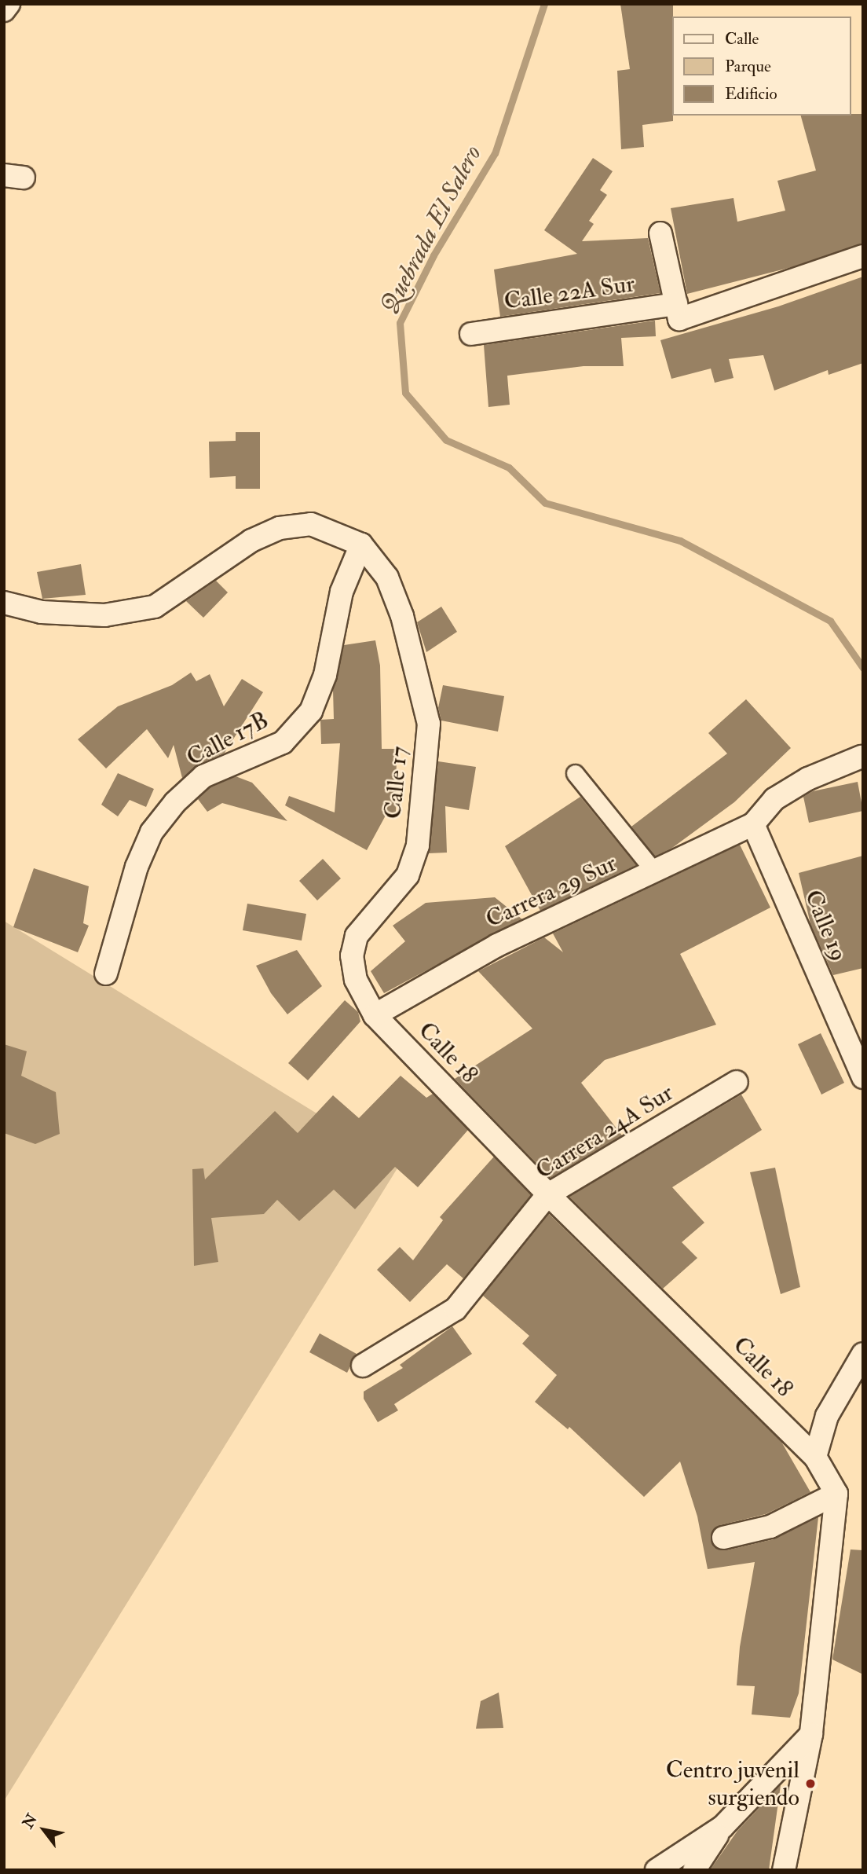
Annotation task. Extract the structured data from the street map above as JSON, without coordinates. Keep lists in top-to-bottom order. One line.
{"streets":{"street":["Calle 22A Sur","Calle 17B","Calle 17","Carrera 29 Sur","Calle 19","Calle 18","Carrera 24A Sur"]},"crossings":[["Calle 17B","Calle 17"],["Calle 17","Carrera 29 Sur"],["Calle 17","Calle 18"],["Carrera 29 Sur","Calle 19"],["Carrera 29 Sur","Calle 18"],["Calle 18","Carrera 24A Sur"]],"water":["Quebrada El Salero"],"places":["Centro juvenil surgiendo"],"legend":["Calle","Parque","Edificio"],"north":"top left"}
